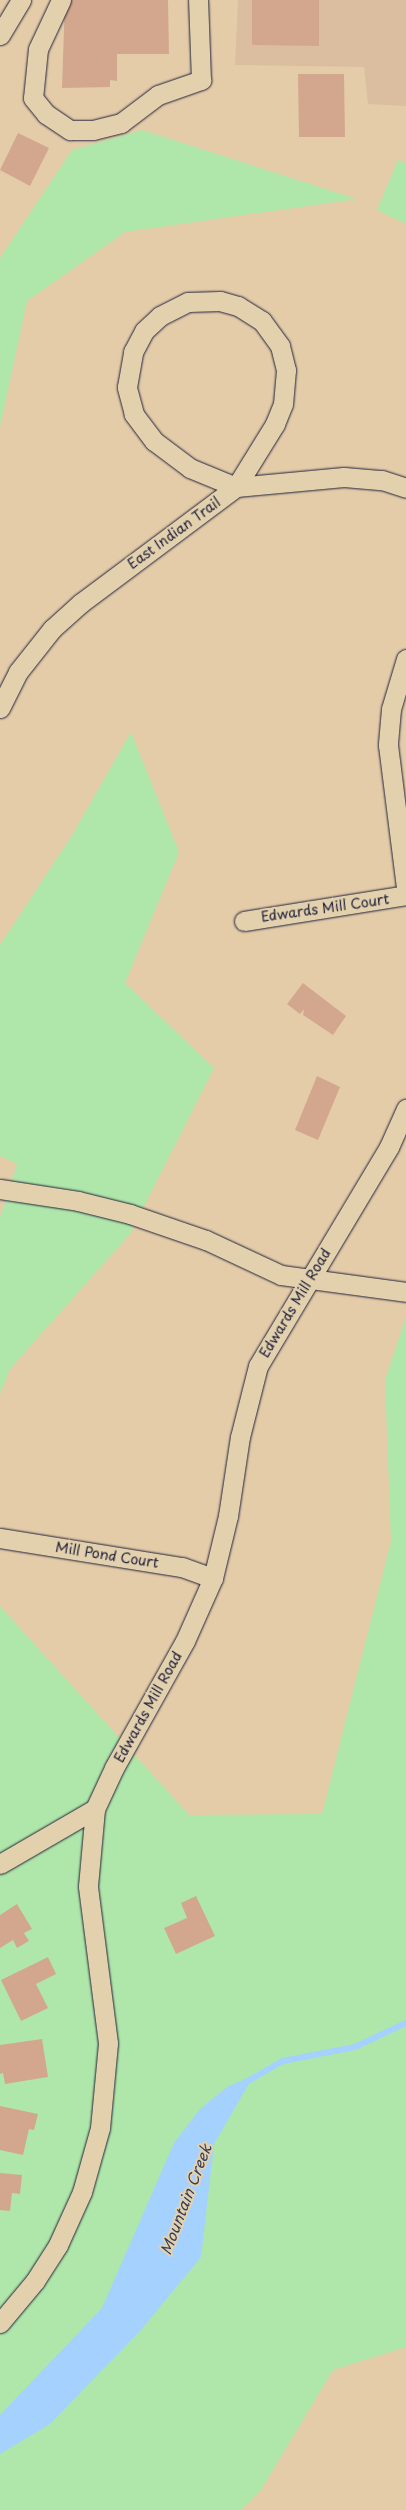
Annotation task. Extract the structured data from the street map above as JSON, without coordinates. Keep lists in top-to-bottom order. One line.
{"streets":{"street":["East Indian Trail","Edwards Mill Court","Edwards Mill Road","Mill Pond Court"]},"crossings":[["Edwards Mill Road","Mill Pond Court"]],"water":["Mountain Creek"]}
